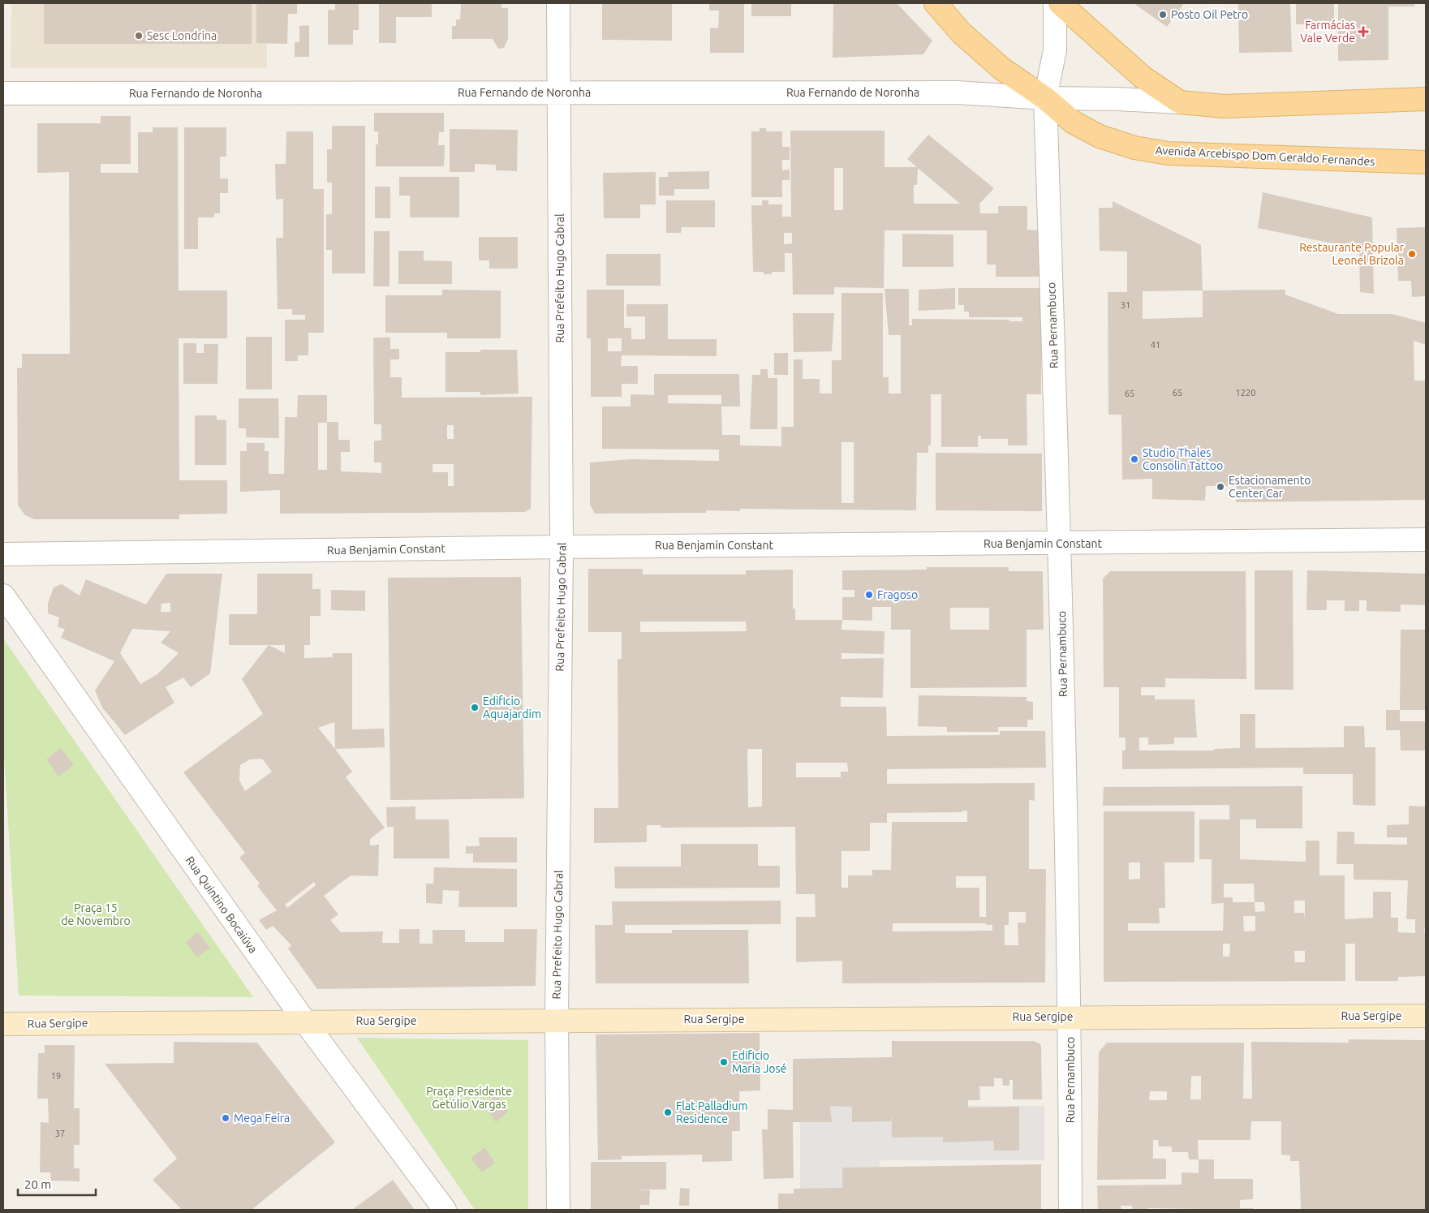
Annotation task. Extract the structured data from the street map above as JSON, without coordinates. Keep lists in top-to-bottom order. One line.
{"streets":{"main road":["Avenida Arcebispo Dom Geraldo Fernandes","Rua Sergipe"],"street":["Rua Fernando de Noronha","Rua Prefeito Hugo Cabral","Rua Pernambuco","Rua Benjamin Constant","Rua Quintino Bocaiúva"]},"crossings":[["Rua Fernando de Noronha","Avenida Arcebispo Dom Geraldo Fernandes"],["Rua Fernando de Noronha","Rua Prefeito Hugo Cabral"],["Rua Fernando de Noronha","Rua Pernambuco"],["Avenida Arcebispo Dom Geraldo Fernandes","Rua Pernambuco"],["Rua Prefeito Hugo Cabral","Rua Benjamin Constant"],["Rua Prefeito Hugo Cabral","Rua Sergipe"],["Rua Pernambuco","Rua Benjamin Constant"],["Rua Pernambuco","Rua Sergipe"],["Rua Quintino Bocaiúva","Rua Sergipe"]],"parks":["Praça 15 de Novembro","Praça Presidente Getúlio Vargas"],"places":{"other":["Posto Oil Petro","Sesc Londrina","Restaurante Popular Leonel Brizola","Studio Thales Consolin Tattoo","Estacionamento Center Car","Fragoso","Edificio Aquajardim","Edificio Maria José","Flat Palladium Residence","Mega Feira"],"health":["Farmácias Vale Verde"]},"house_numbers":["31","41","65","1220","65","19","37"],"scale_bar":"20 m"}
